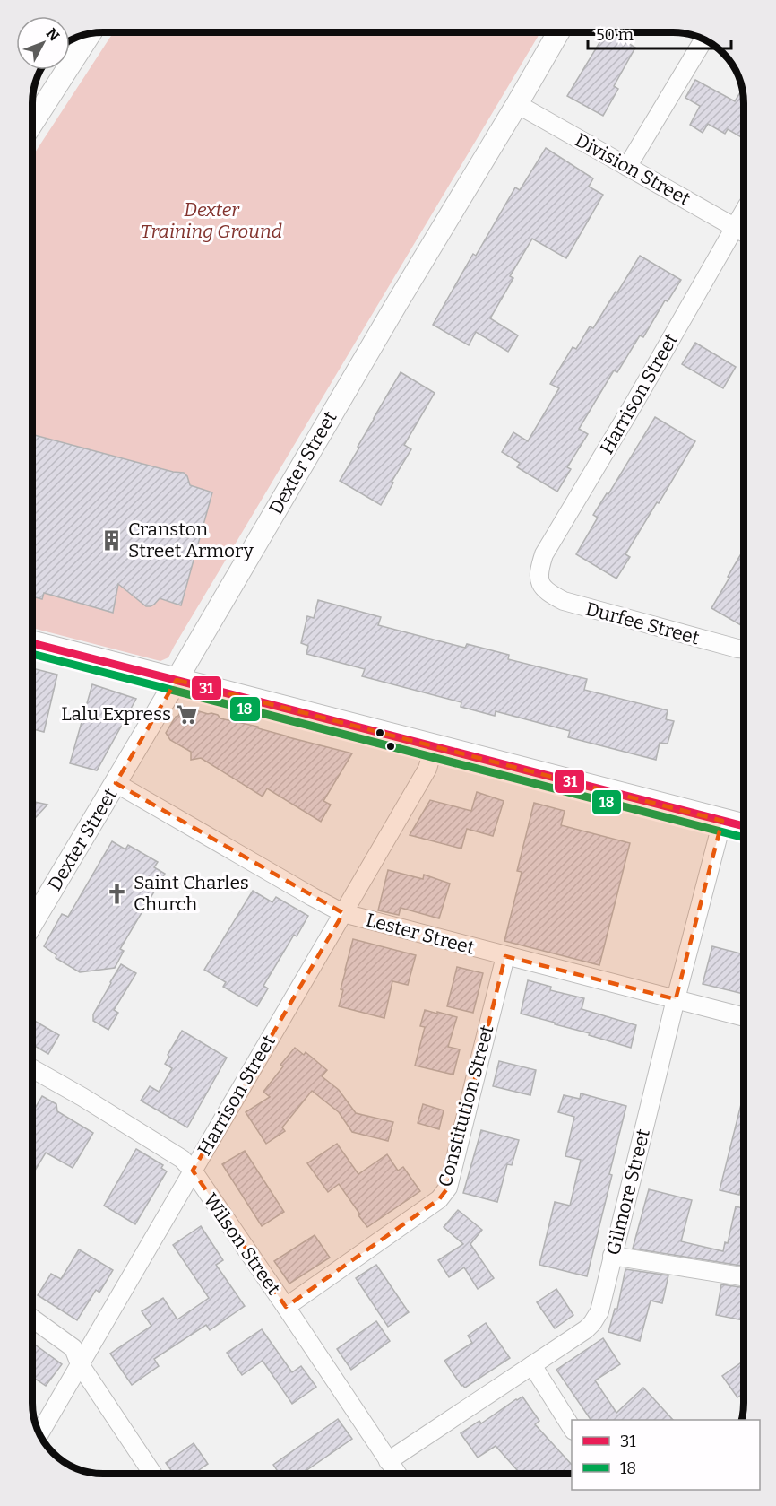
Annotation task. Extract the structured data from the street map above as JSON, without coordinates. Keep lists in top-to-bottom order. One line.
{"streets":{"street":["Division Street","Harrison Street","Dexter Street","Durfee Street","Lester Street","Constitution Street","Gilmore Street","Wilson Street"]},"crossings":[["Division Street","Harrison Street"],["Division Street","Dexter Street"],["Harrison Street","Durfee Street"],["Harrison Street","Lester Street"],["Harrison Street","Wilson Street"],["Dexter Street","Lester Street"],["Lester Street","Constitution Street"],["Lester Street","Gilmore Street"],["Constitution Street","Wilson Street"],["Gilmore Street","Wilson Street"]],"parks":["Dexter Training Ground"],"places":{"building":["Cranston Street Armory"],"supermarket":["Lalu Express"],"church":["Saint Charles Church"]},"lines":["transit line 31","transit line 18"],"legend":["31","18"],"scale_bar":"50 m","north":"top right"}
